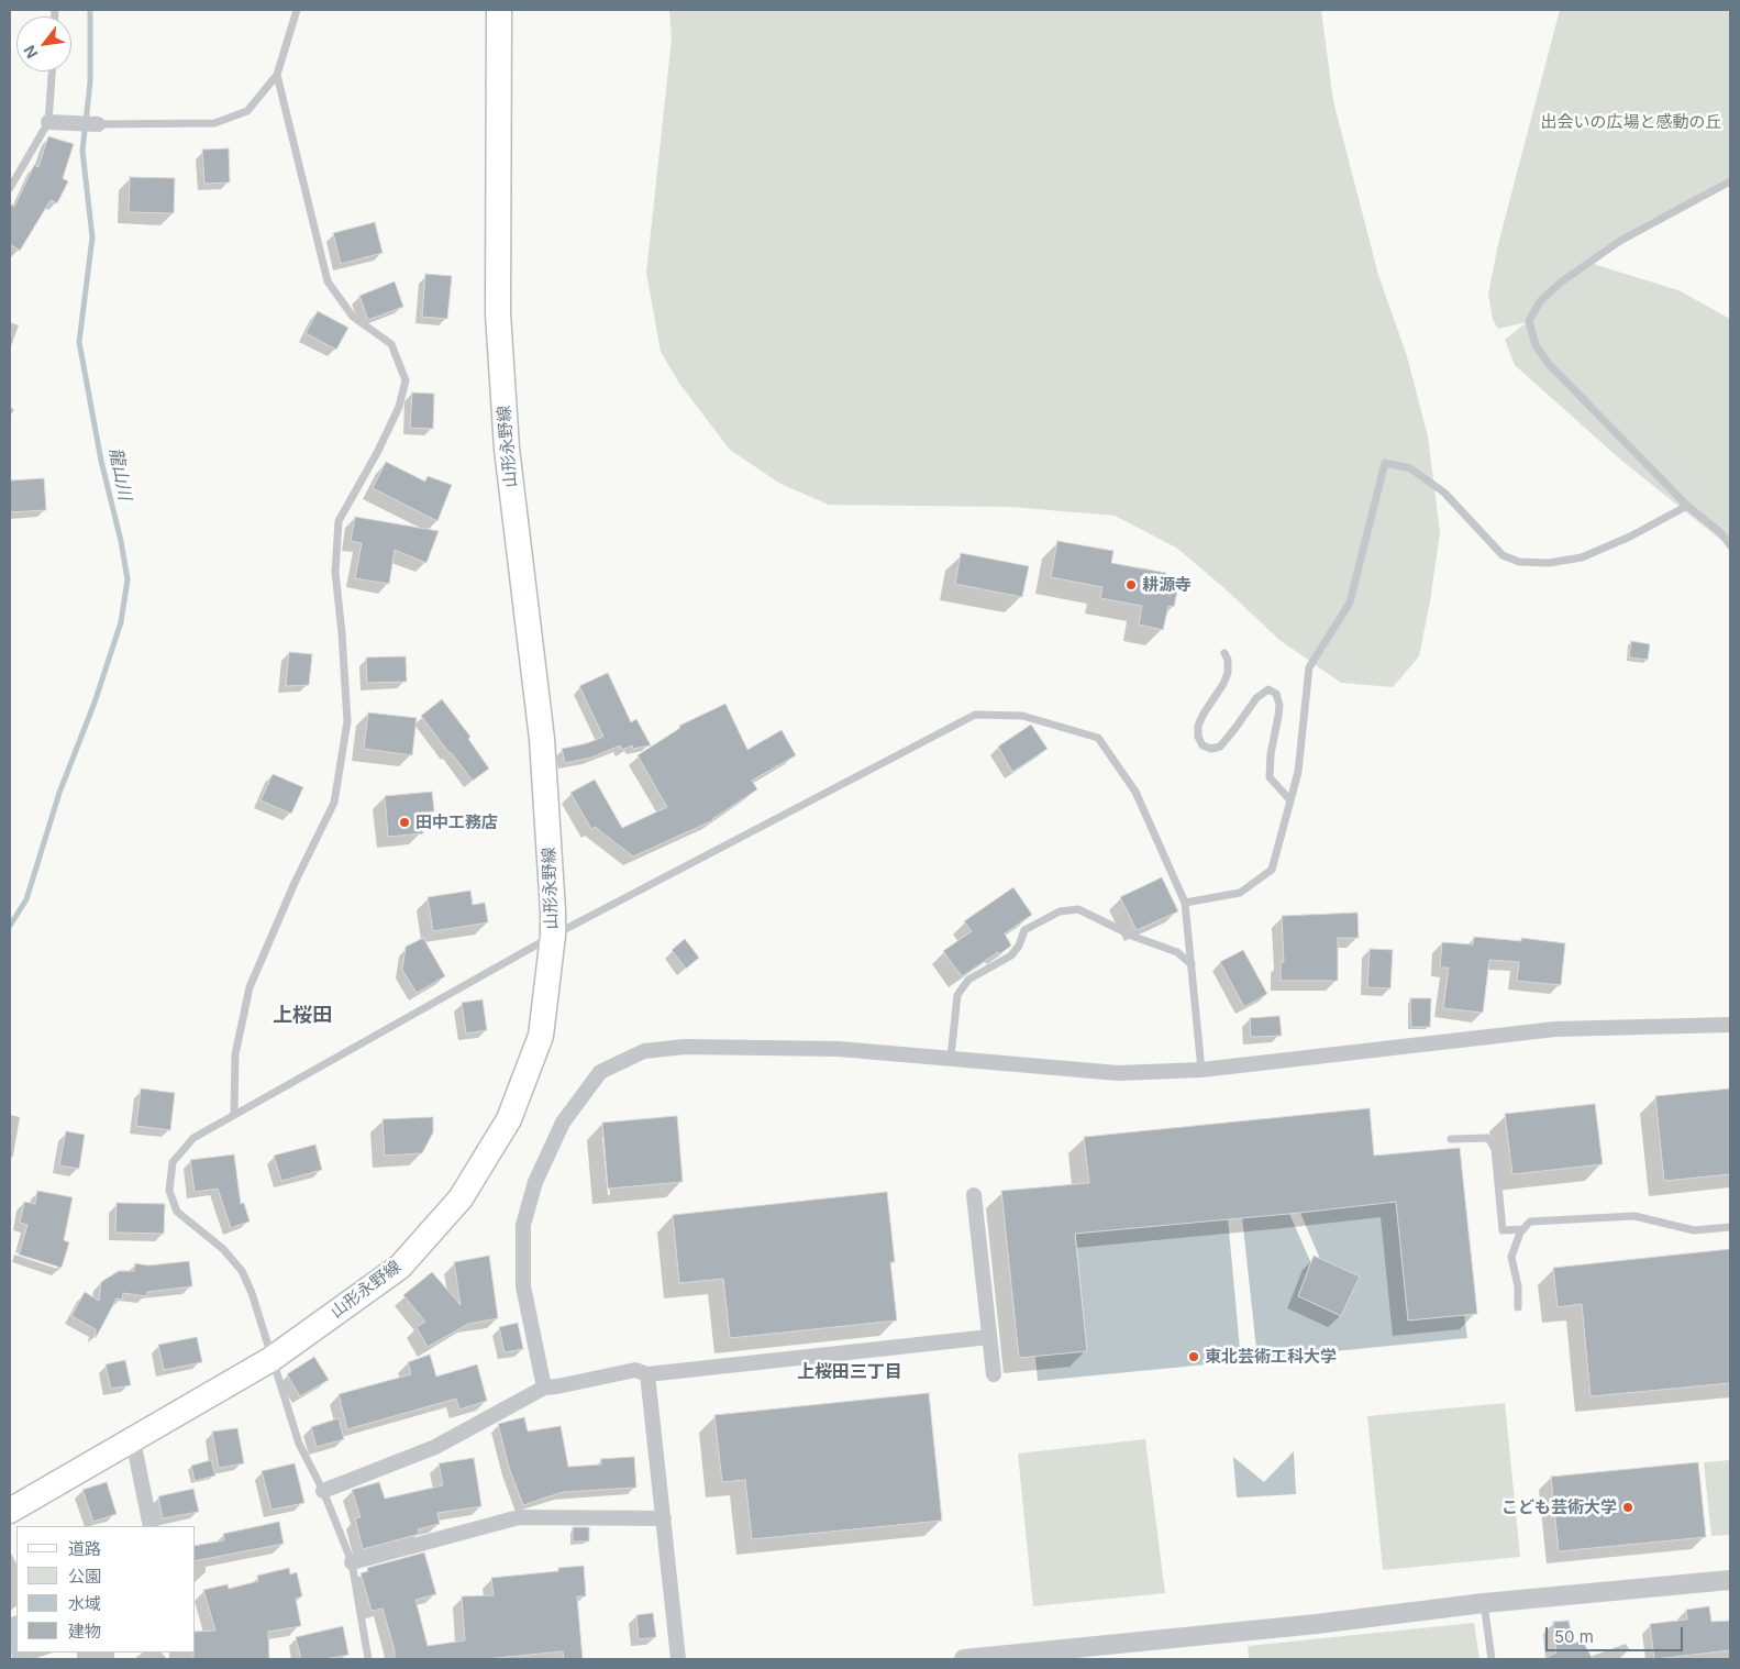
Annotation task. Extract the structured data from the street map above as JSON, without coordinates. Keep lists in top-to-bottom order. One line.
{"streets":{"main road":["山形永野線"]},"districts":["上桜田","上桜田三丁目"],"water":["龍山川"],"parks":["出会いの広場と感動の丘"],"places":["耕源寺","田中工務店","東北芸術工科大学","こども芸術大学"],"legend":["道路","公園","水域","建物"],"scale_bar":"50 m","north":"bottom left"}
